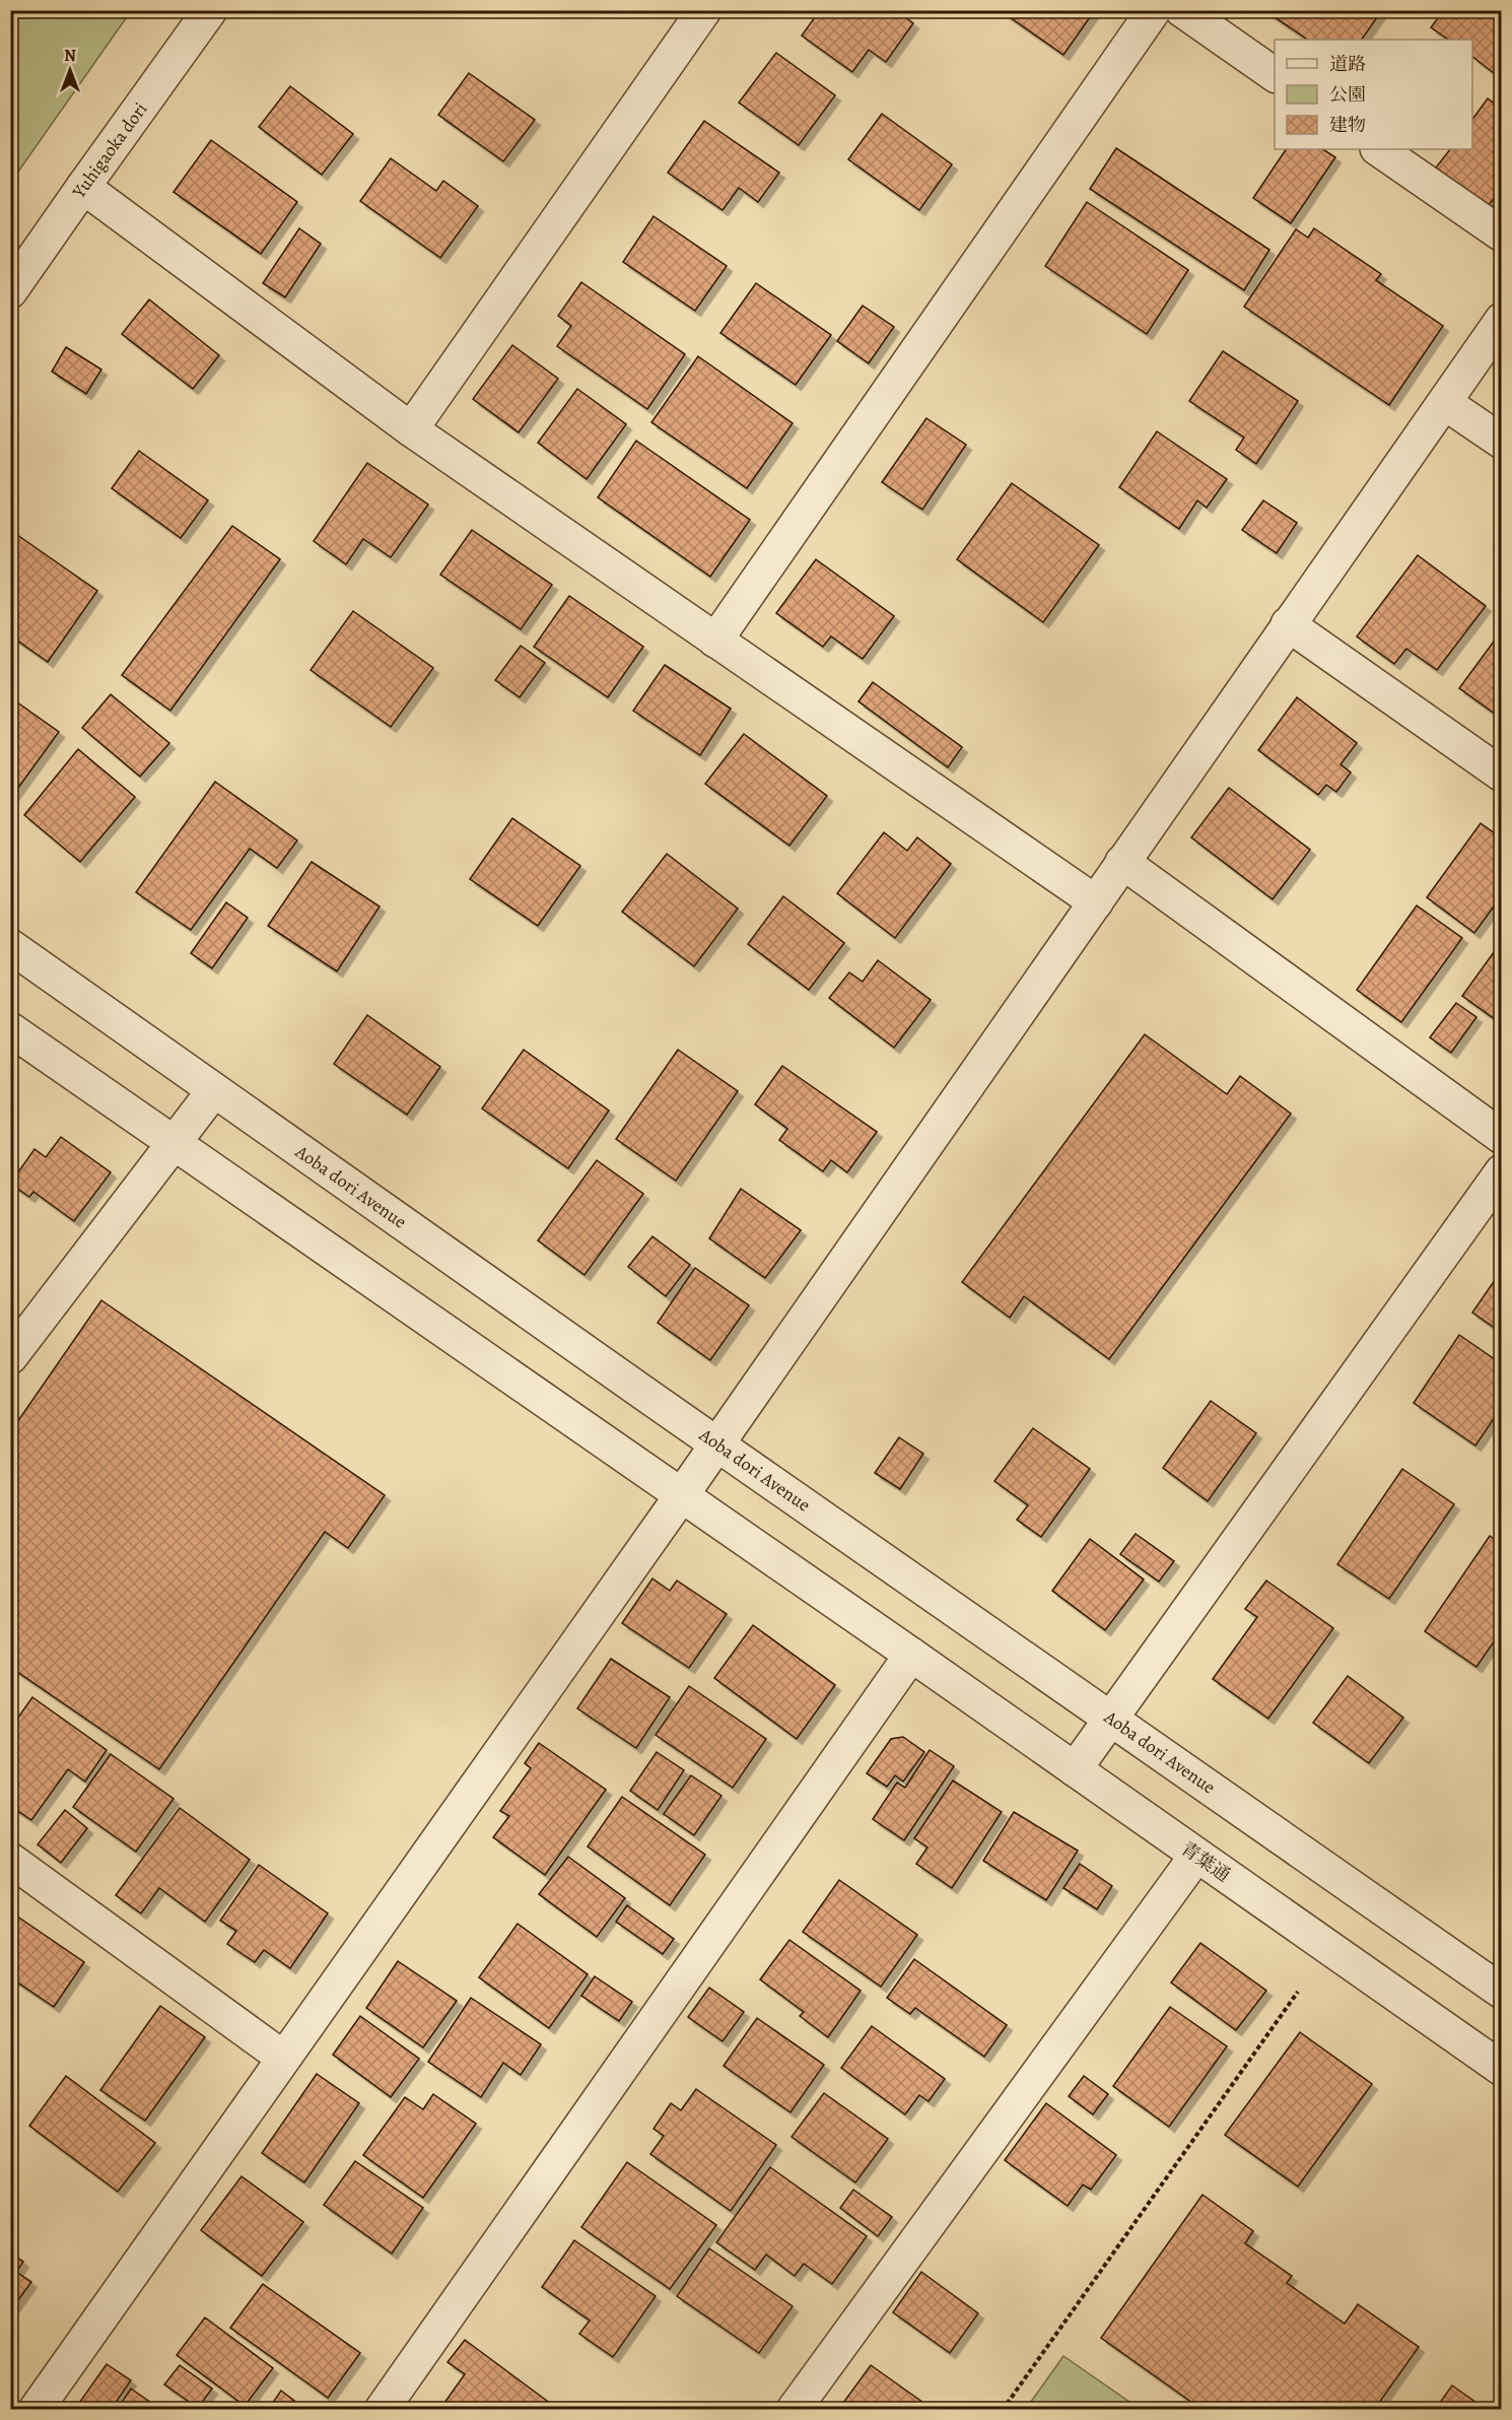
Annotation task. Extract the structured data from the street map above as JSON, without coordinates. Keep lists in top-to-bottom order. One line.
{"streets":{"street":["Yuhigaoka dori","Aoba dori Avenue","青葉通"]},"legend":["道路","公園","建物"],"north":"top"}
